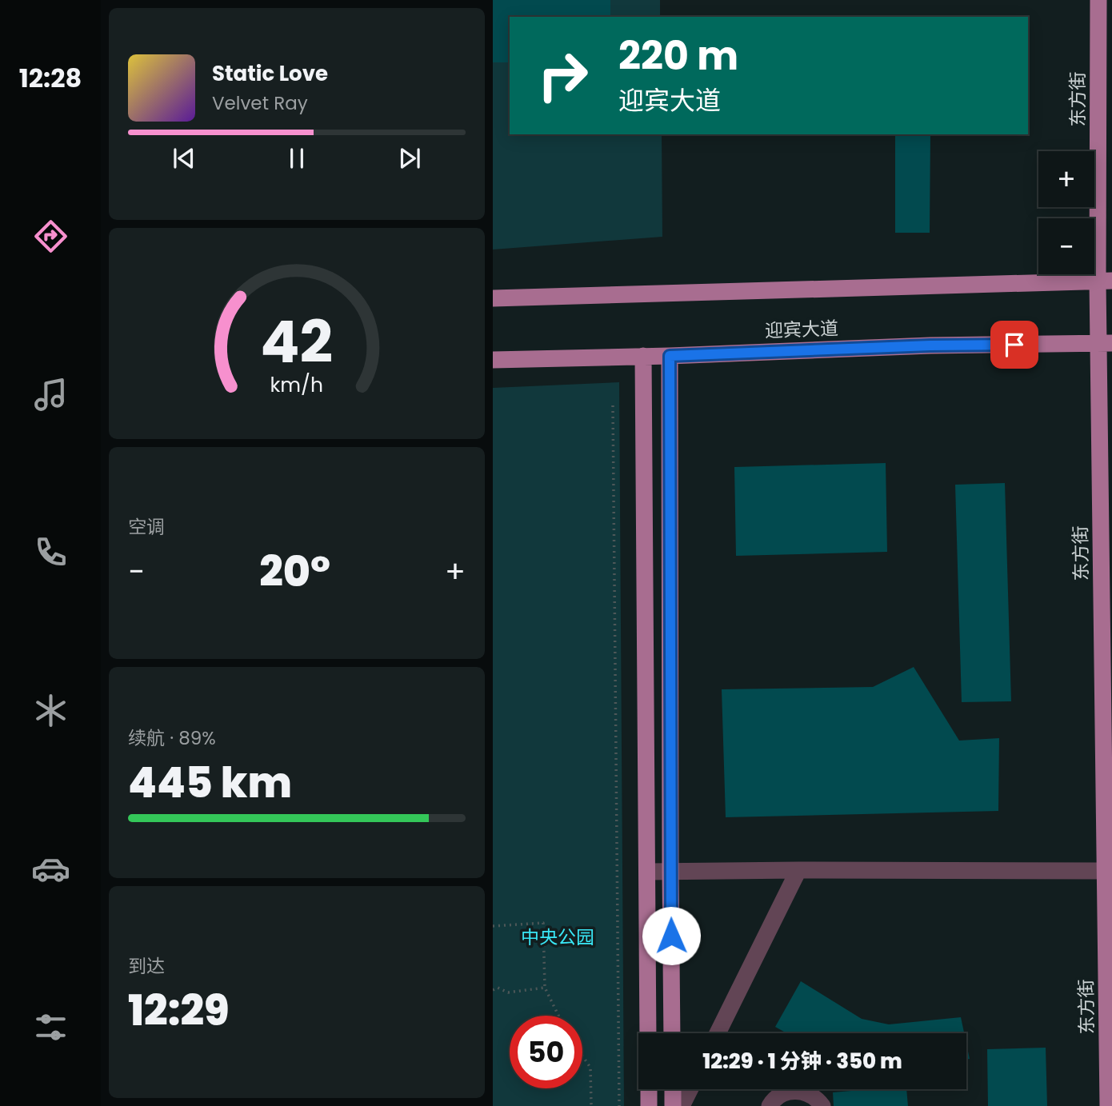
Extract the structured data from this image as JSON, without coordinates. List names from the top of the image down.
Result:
{
  "streets": {
    "main road": ["东方街", "迎宾大道"]
  },
  "crossings": [
    ["东方街", "迎宾大道"]
  ],
  "parks": ["中央公园"],
  "page": {
    "tabs": "12:28",
    "turn": ["220 m", "迎宾大道"],
    "song": ["Static Love", "Velvet Ray"],
    "map_buttons": ["+", "−"],
    "tile": [
      "空调",
      ["续航 · 89%", "445 km"],
      ["到达", "12:29"]
    ],
    "heat": ["−", "20°", "+"],
    "limit": "50",
    "trip": "12:29 · 1 分钟 · 350 m",
    "gauge": ["42", "km/h"]
  }
}
